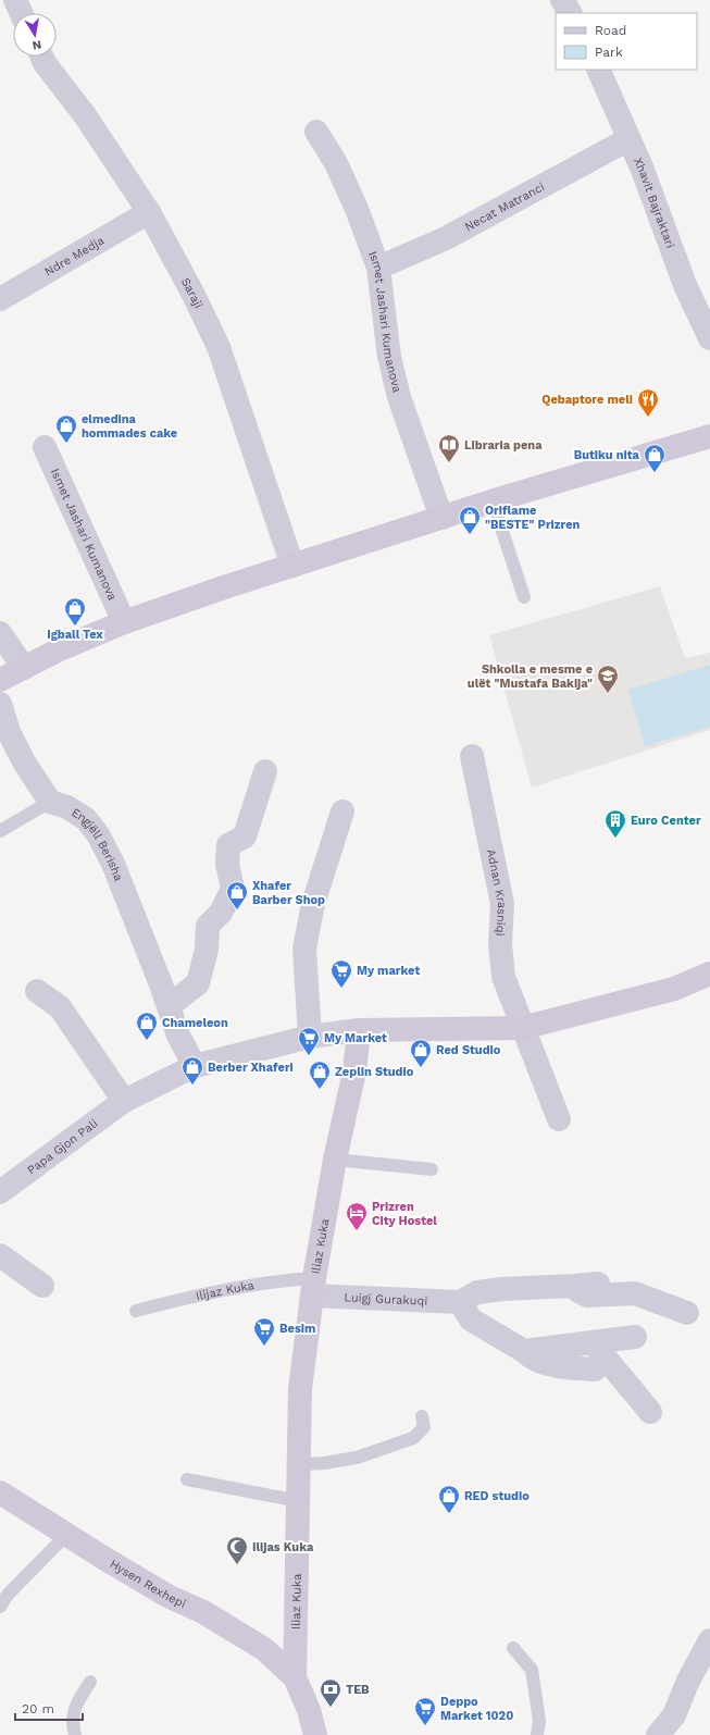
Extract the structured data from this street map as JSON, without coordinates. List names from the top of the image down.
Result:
{
  "streets": {
    "street": [
      "Xhavit Bajraktari",
      "Necat Matranci",
      "Ndre Medja",
      "Saraji",
      "Ismet Jashari Kumanova",
      "Engjëll Berisha",
      "Adnan Krasniqi",
      "Papa Gjon Pali",
      "Iliaz Kuka",
      "Luigj Gurakuqi",
      "Hysen Rexhepi"
    ],
    "lane": ["Ilijaz Kuka"]
  },
  "crossings": [
    ["Xhavit Bajraktari", "Necat Matranci"],
    ["Necat Matranci", "Ismet Jashari Kumanova"],
    ["Ndre Medja", "Saraji"],
    ["Engjëll Berisha", "Papa Gjon Pali"],
    ["Iliaz Kuka", "Ilijaz Kuka"],
    ["Iliaz Kuka", "Luigj Gurakuqi"],
    ["Iliaz Kuka", "Hysen Rexhepi"],
    ["Ilijaz Kuka", "Luigj Gurakuqi"]
  ],
  "places": {
    "restaurant": ["Qebaptore meli"],
    "shop": [
      "elmedina hommades cake",
      "Butiku nita",
      "Oriflame \"BESTE\" Prizren",
      "Igball Tex",
      "Xhafer Barber Shop",
      "Chameleon",
      "Red Studio",
      "Berber Xhaferi",
      "Zeplin Studio",
      "RED studio"
    ],
    "library": ["Libraria pena"],
    "school or university": ["Shkolla e mesme e ulët \"Mustafa Bakija\""],
    "building": ["Euro Center"],
    "supermarket": [
      "My market",
      "My Market",
      "Besim",
      "Deppo Market 1020"
    ],
    "hotel": ["Prizren City Hostel"],
    "mosque": ["Ilijas Kuka"],
    "bank": ["TEB"]
  },
  "legend": ["Road", "Park"],
  "scale_bar": "20 m",
  "north": "bottom"
}
